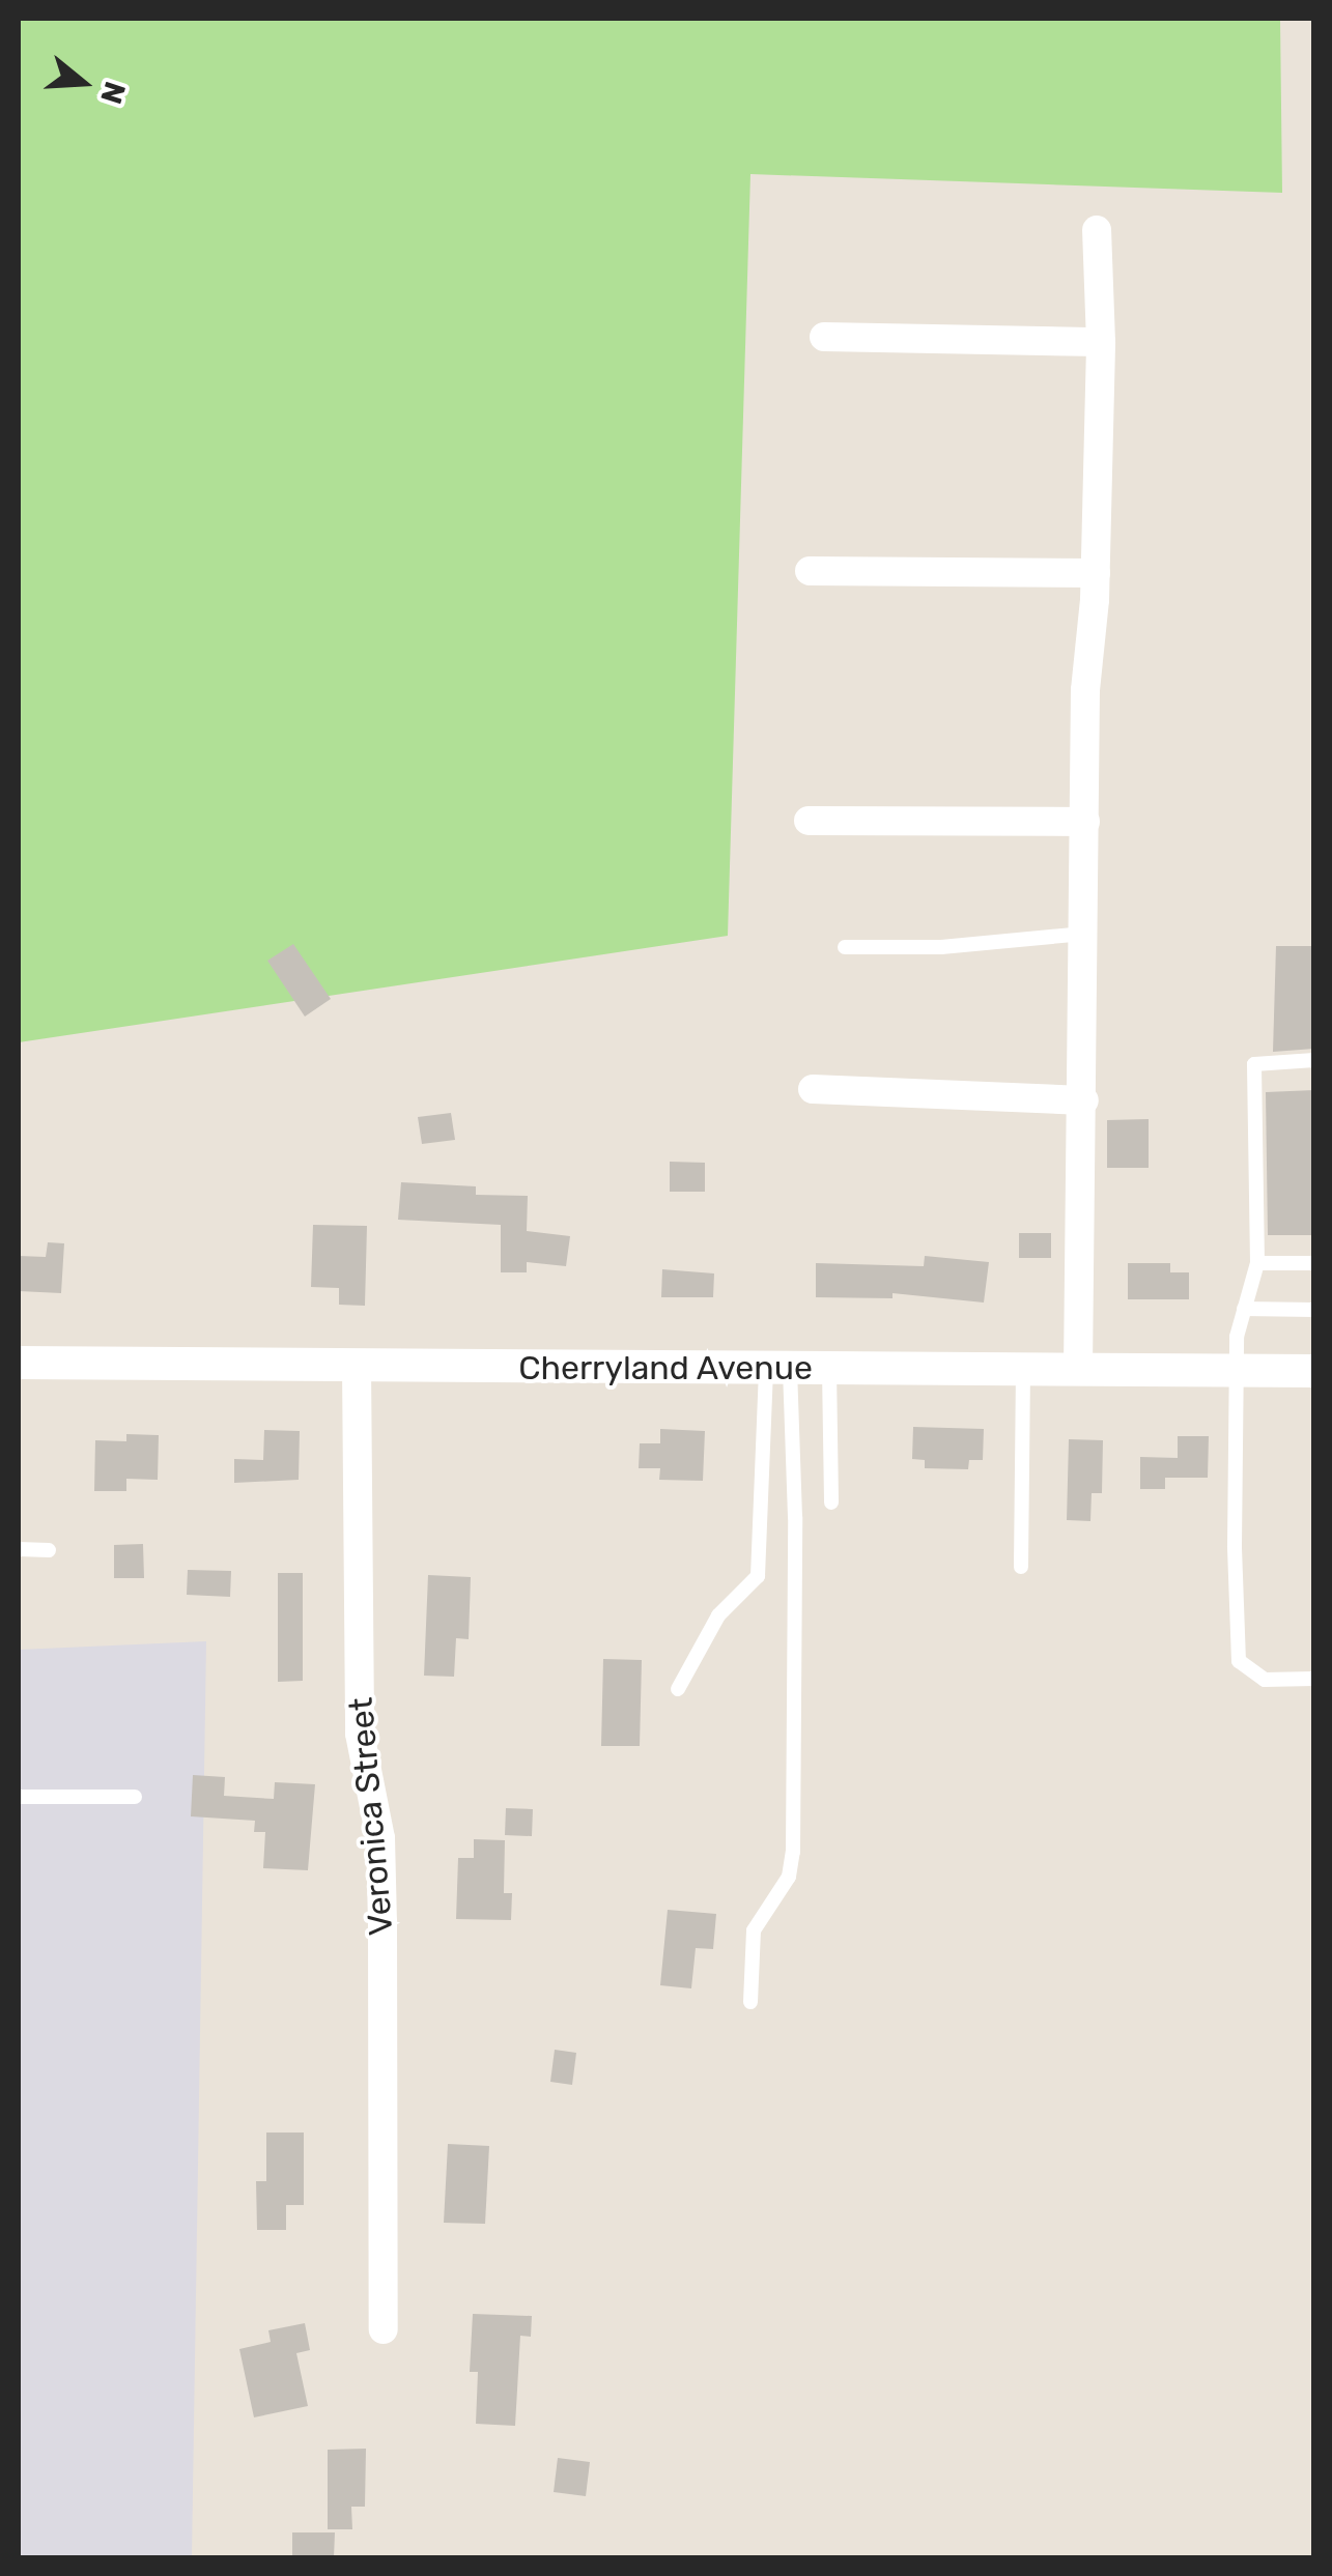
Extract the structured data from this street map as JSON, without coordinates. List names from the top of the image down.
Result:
{
  "streets": {
    "street": ["Cherryland Avenue", "Veronica Street"]
  },
  "crossings": [
    ["Cherryland Avenue", "Veronica Street"]
  ],
  "north": "right"
}
